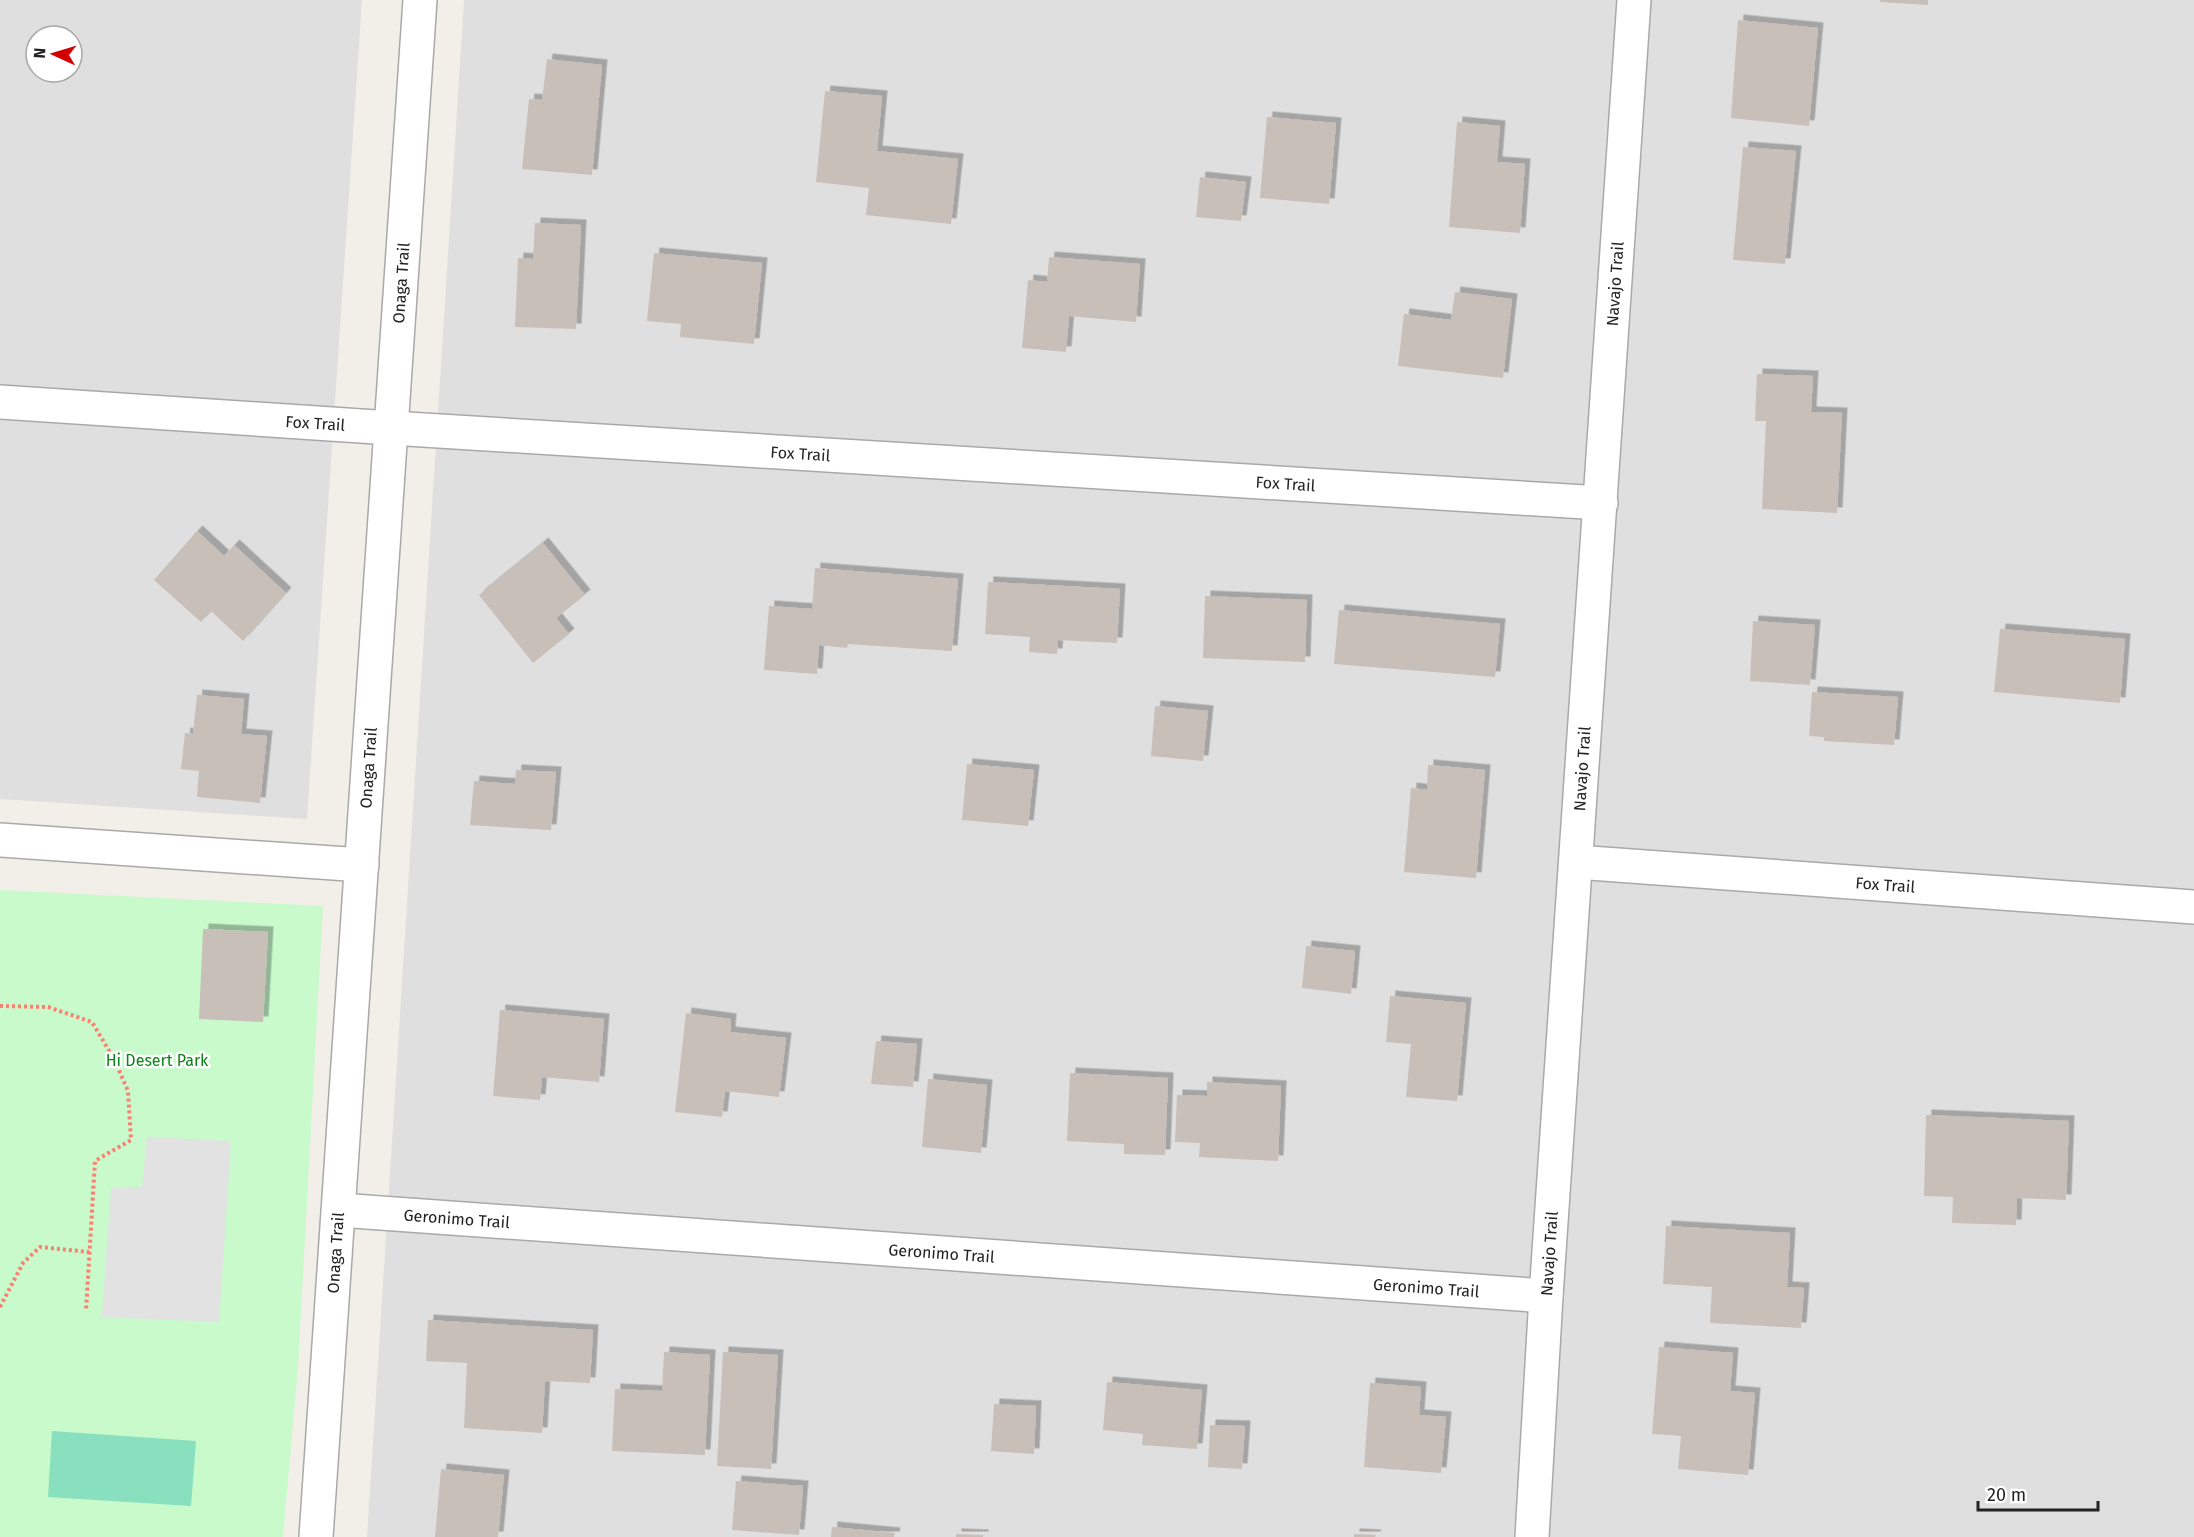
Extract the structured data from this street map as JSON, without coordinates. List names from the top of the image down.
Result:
{
  "streets": {
    "street": [
      "Onaga Trail",
      "Navajo Trail",
      "Fox Trail",
      "Geronimo Trail"
    ]
  },
  "crossings": [
    ["Onaga Trail", "Fox Trail"],
    ["Onaga Trail", "Geronimo Trail"],
    ["Navajo Trail", "Fox Trail"],
    ["Navajo Trail", "Geronimo Trail"]
  ],
  "parks": ["Hi Desert Park"],
  "scale_bar": "20 m",
  "north": "left"
}
